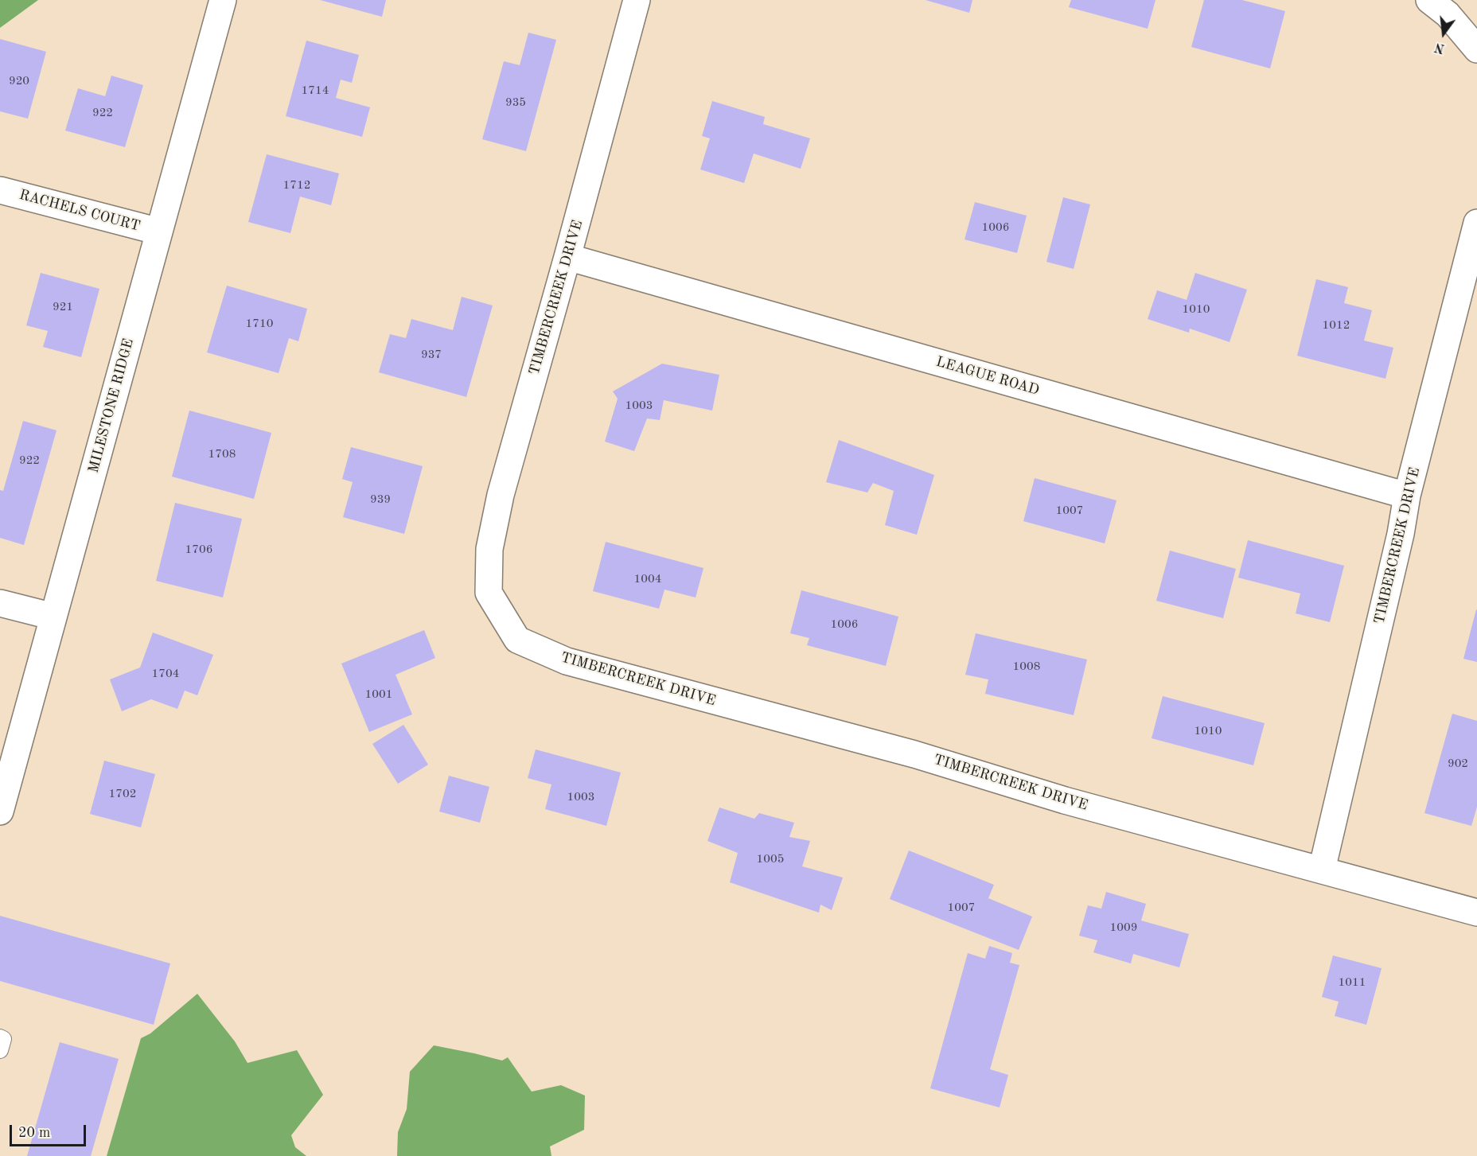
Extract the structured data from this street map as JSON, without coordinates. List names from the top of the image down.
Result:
{
  "streets": {
    "street": [
      "RACHELS COURT",
      "TIMBERCREEK DRIVE",
      "LEAGUE ROAD",
      "MILESTONE RIDGE"
    ]
  },
  "crossings": [
    ["RACHELS COURT", "MILESTONE RIDGE"],
    ["TIMBERCREEK DRIVE", "LEAGUE ROAD"]
  ],
  "house_numbers": [
    "920",
    "1714",
    "935",
    "922",
    "1712",
    "1006",
    "921",
    "1010",
    "1710",
    "1012",
    "937",
    "1003",
    "1708",
    "922",
    "939",
    "1007",
    "1706",
    "1004",
    "1006",
    "1008",
    "1704",
    "1001",
    "1010",
    "902",
    "1702",
    "1003",
    "1005",
    "1007",
    "1009",
    "1011"
  ],
  "scale_bar": "20 m",
  "north": "bottom"
}
